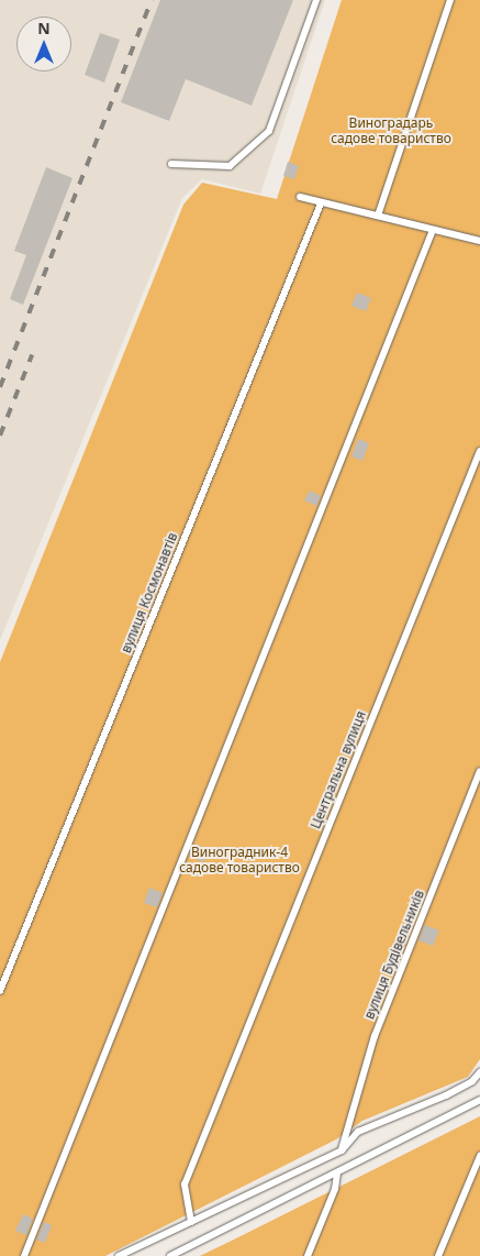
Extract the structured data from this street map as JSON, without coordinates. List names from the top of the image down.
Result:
{
  "streets": {
    "lane": ["вулиця Космонавтів", "Центральна вулиця", "вулиця Будівельників"]
  },
  "parks": ["Виноградарь садове товариство", "Виноградник-4 садове товариство"],
  "north": "top"
}
